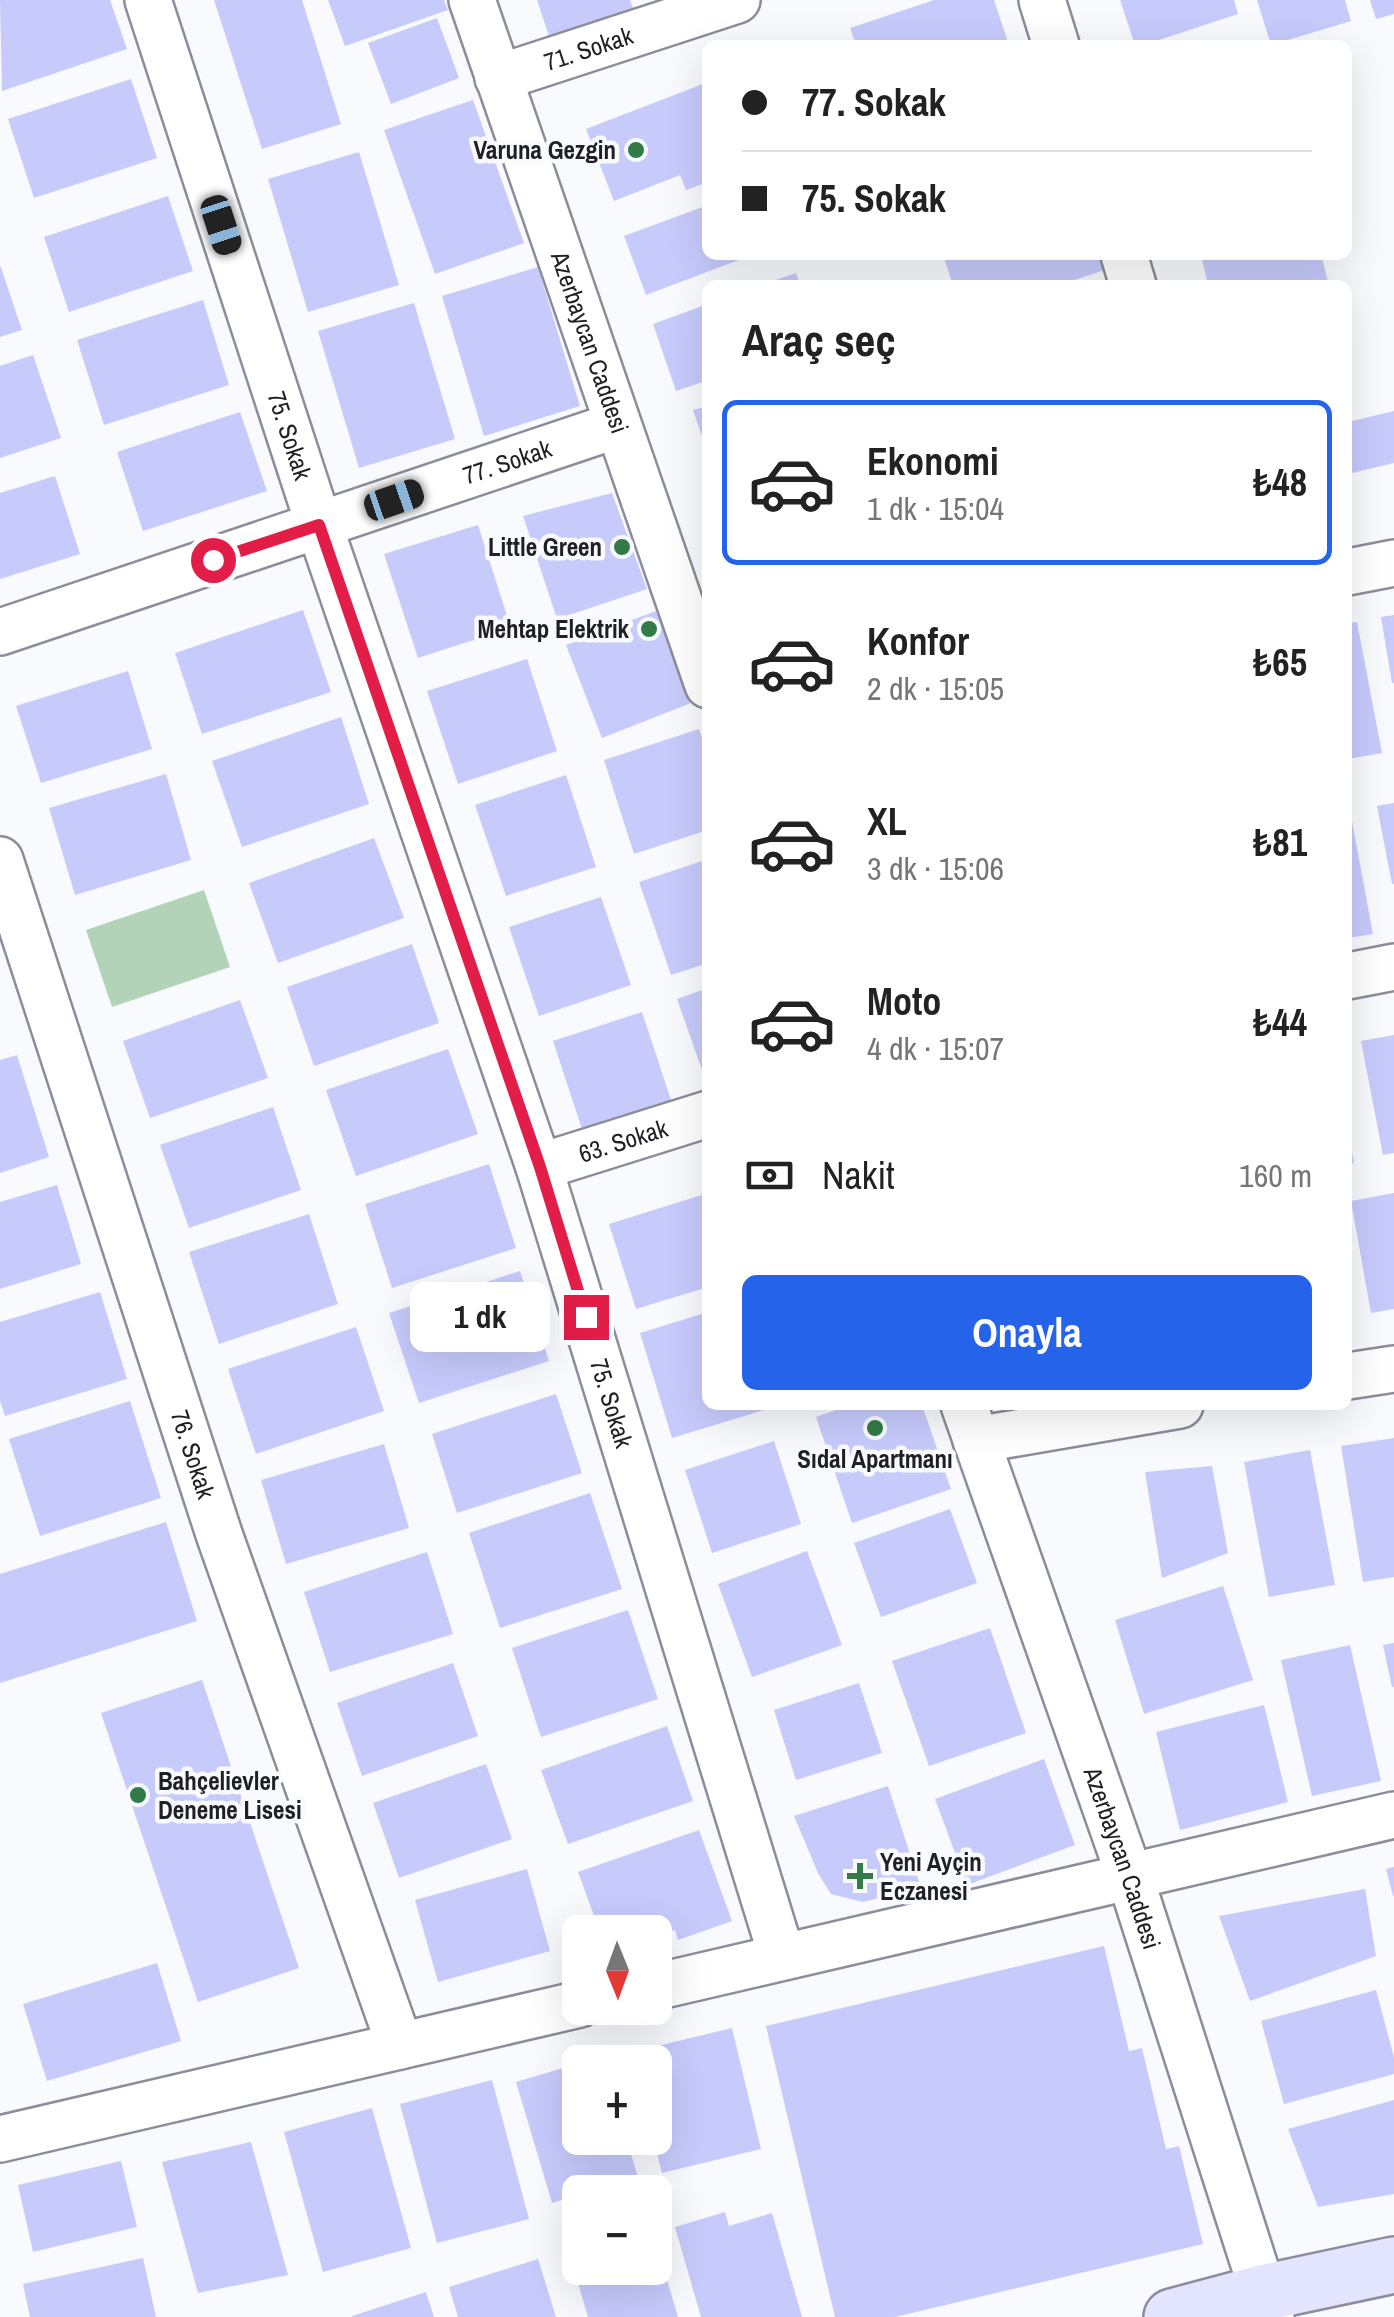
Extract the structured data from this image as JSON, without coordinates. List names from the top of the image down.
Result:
{
  "streets": {
    "street": [
      "71. Sokak",
      "Azerbaycan Caddesi",
      "75. Sokak",
      "77. Sokak",
      "63. Sokak",
      "76. Sokak"
    ]
  },
  "crossings": [
    ["71. Sokak", "Azerbaycan Caddesi"],
    ["Azerbaycan Caddesi", "77. Sokak"],
    ["75. Sokak", "77. Sokak"],
    ["75. Sokak", "63. Sokak"]
  ],
  "places": {
    "other": [
      "Varuna Gezgin",
      "Little Green",
      "Mehtap Elektrik",
      "Sıdal Apartmanı",
      "Bahçelievler Deneme Lisesi"
    ],
    "health": ["Yeni Ayçin Eczanesi"]
  },
  "north": "bottom",
  "page": {
    "banner": ["77. Sokak", "75. Sokak"],
    "heading": "Araç seç",
    "list": [
      {
        "name": "Ekonomi",
        "note": "1 dk · 15:04",
        "value": "₺48"
      },
      {
        "name": "Konfor",
        "note": "2 dk · 15:05",
        "value": "₺65"
      },
      {
        "name": "XL",
        "note": "3 dk · 15:06",
        "value": "₺81"
      },
      {
        "name": "Moto",
        "note": "4 dk · 15:07",
        "value": "₺44"
      }
    ],
    "pay": ["Nakit", "160 m"],
    "buttons": "Onayla",
    "bubble": "1 dk",
    "map_buttons": ["+", "−"]
  }
}
